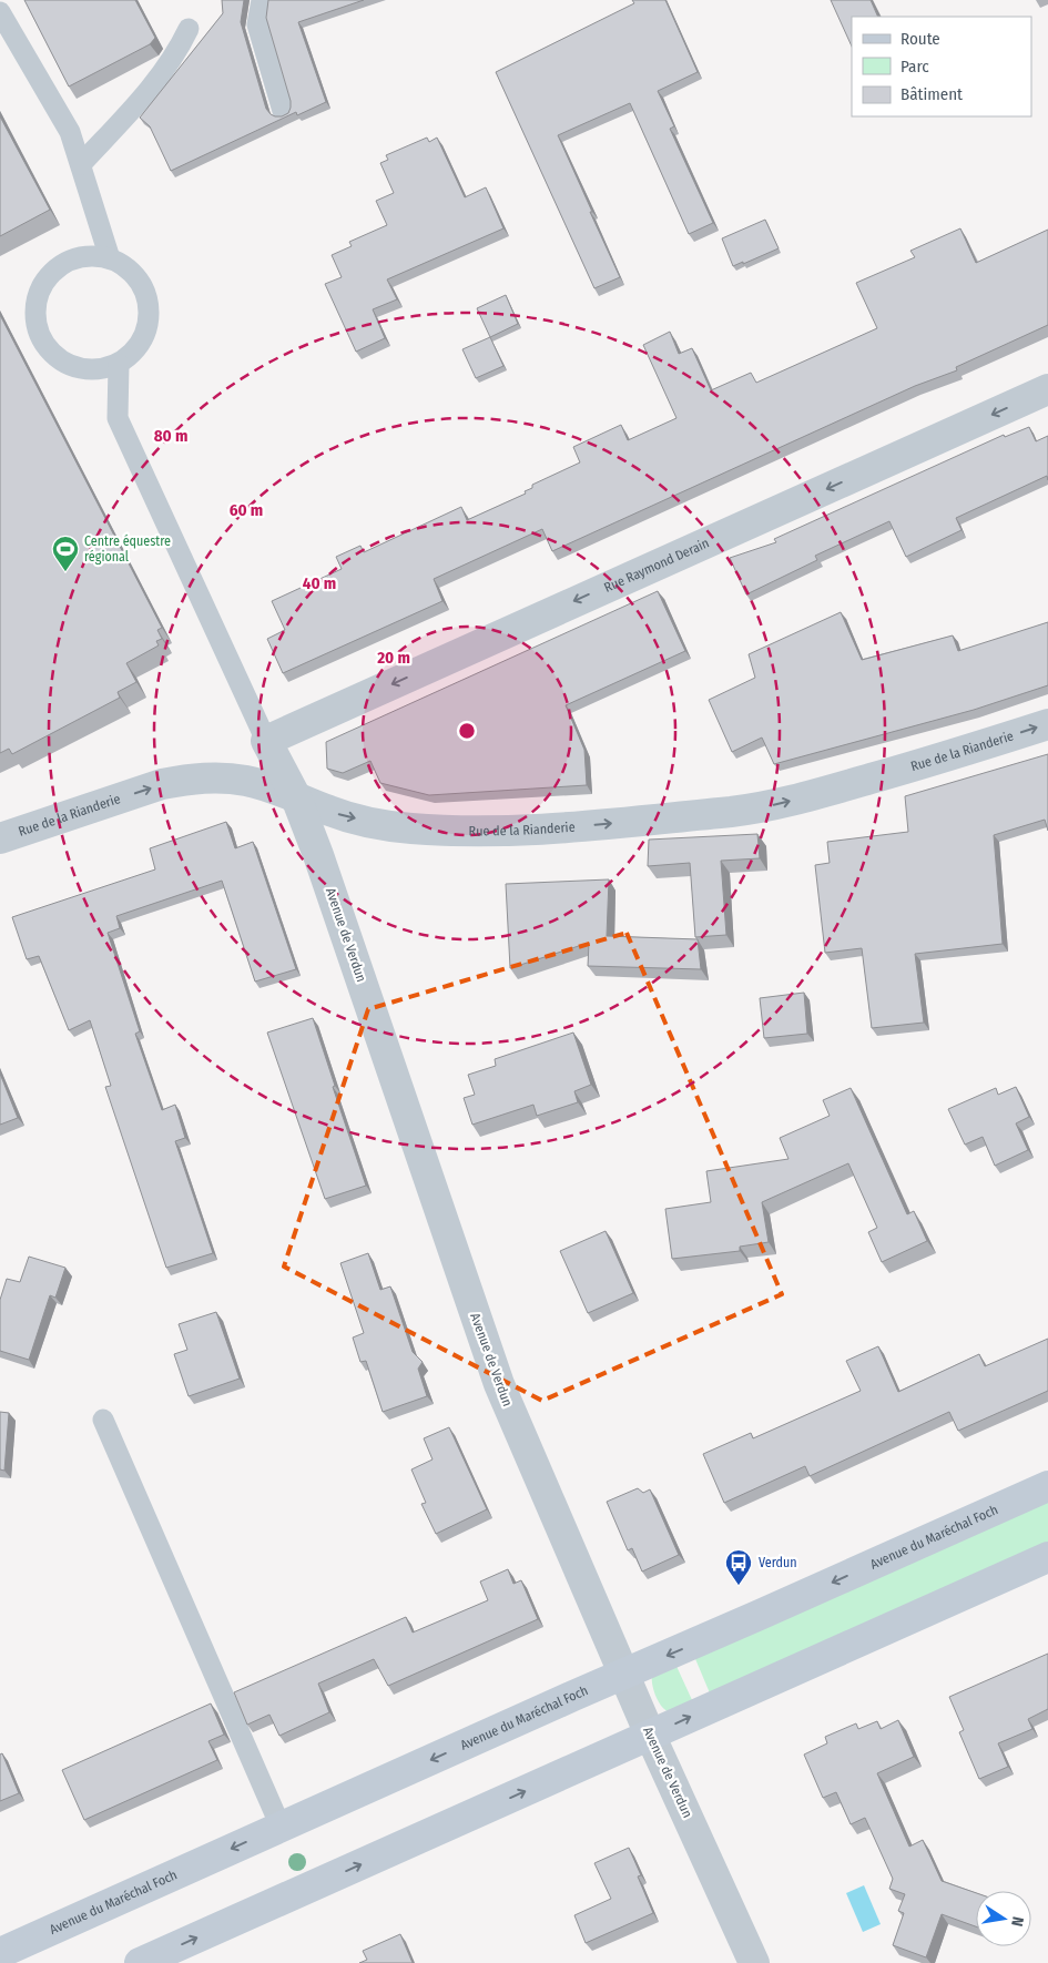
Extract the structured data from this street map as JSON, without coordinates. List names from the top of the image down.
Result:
{
  "streets": {
    "main road": ["Avenue du Maréchal Foch"],
    "street": ["Rue Raymond Derain", "Rue de la Rianderie", "Avenue de Verdun"]
  },
  "crossings": [
    ["Rue Raymond Derain", "Avenue de Verdun"],
    ["Rue de la Rianderie", "Avenue de Verdun"],
    ["Avenue de Verdun", "Avenue du Maréchal Foch"]
  ],
  "one_way": ["Rue Raymond Derain", "Rue de la Rianderie"],
  "places": {
    "sports": ["Centre équestre régional"],
    "bus stop": ["Verdun"]
  },
  "legend": ["Route", "Parc", "Bâtiment"],
  "north": "right",
  "rings": [
    "80 m",
    "60 m",
    "40 m",
    "20 m"
  ]
}
